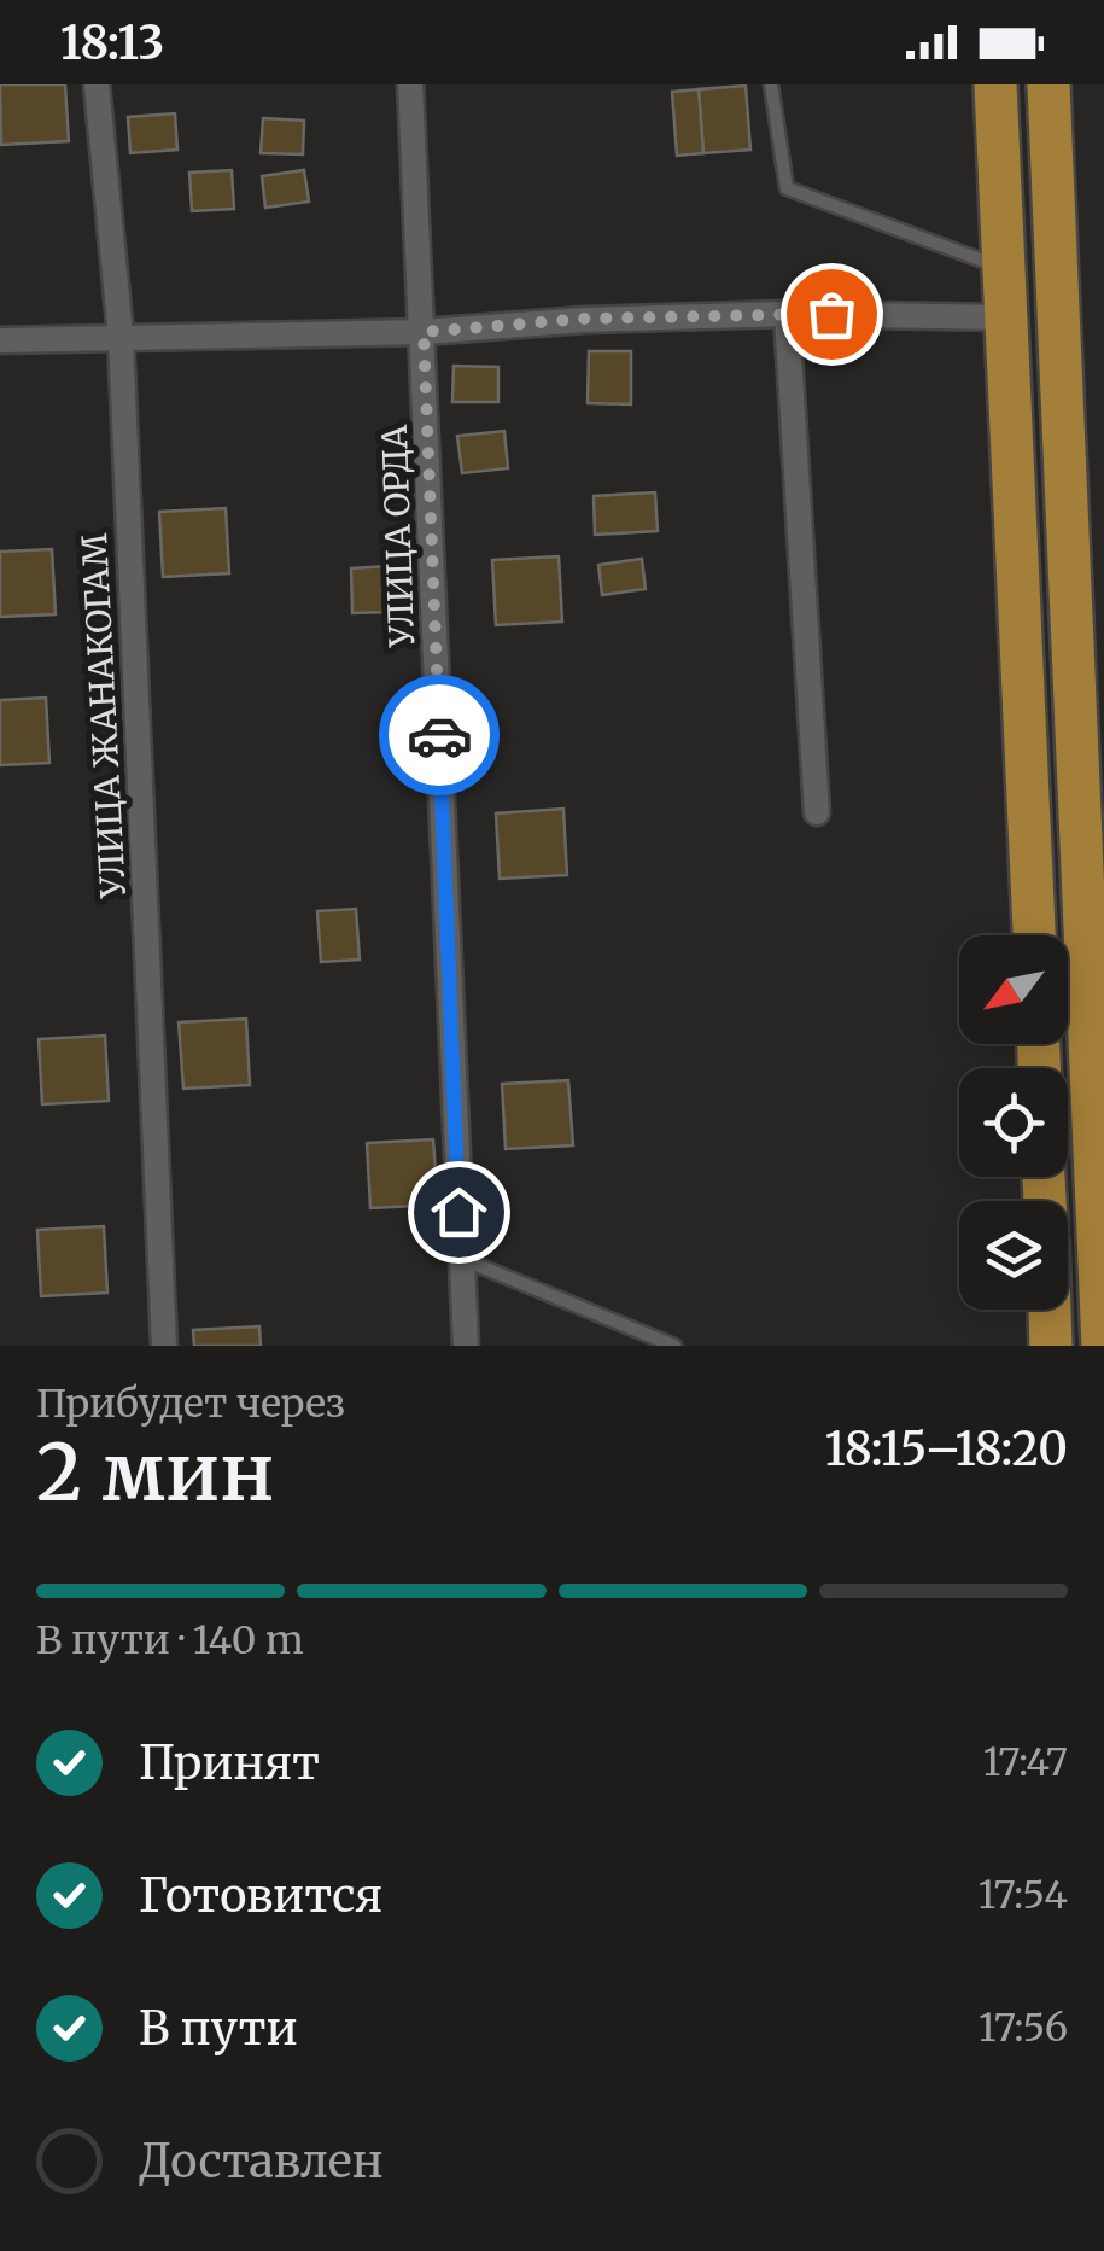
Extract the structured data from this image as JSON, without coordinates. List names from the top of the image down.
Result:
{
  "streets": {
    "street": ["УЛИЦА ОРДА", "УЛИЦА ЖАНАКОГАМ"]
  },
  "north": "bottom left",
  "page": {
    "status": "18:13",
    "heading": ["2 мин", "Прибудет через", "18:15–18:20"],
    "bar": "В пути · 140 m",
    "list": [
      ["Принят", "17:47"],
      ["Готовится", "17:54"],
      ["В пути", "17:56"],
      "Доставлен"
    ]
  }
}
